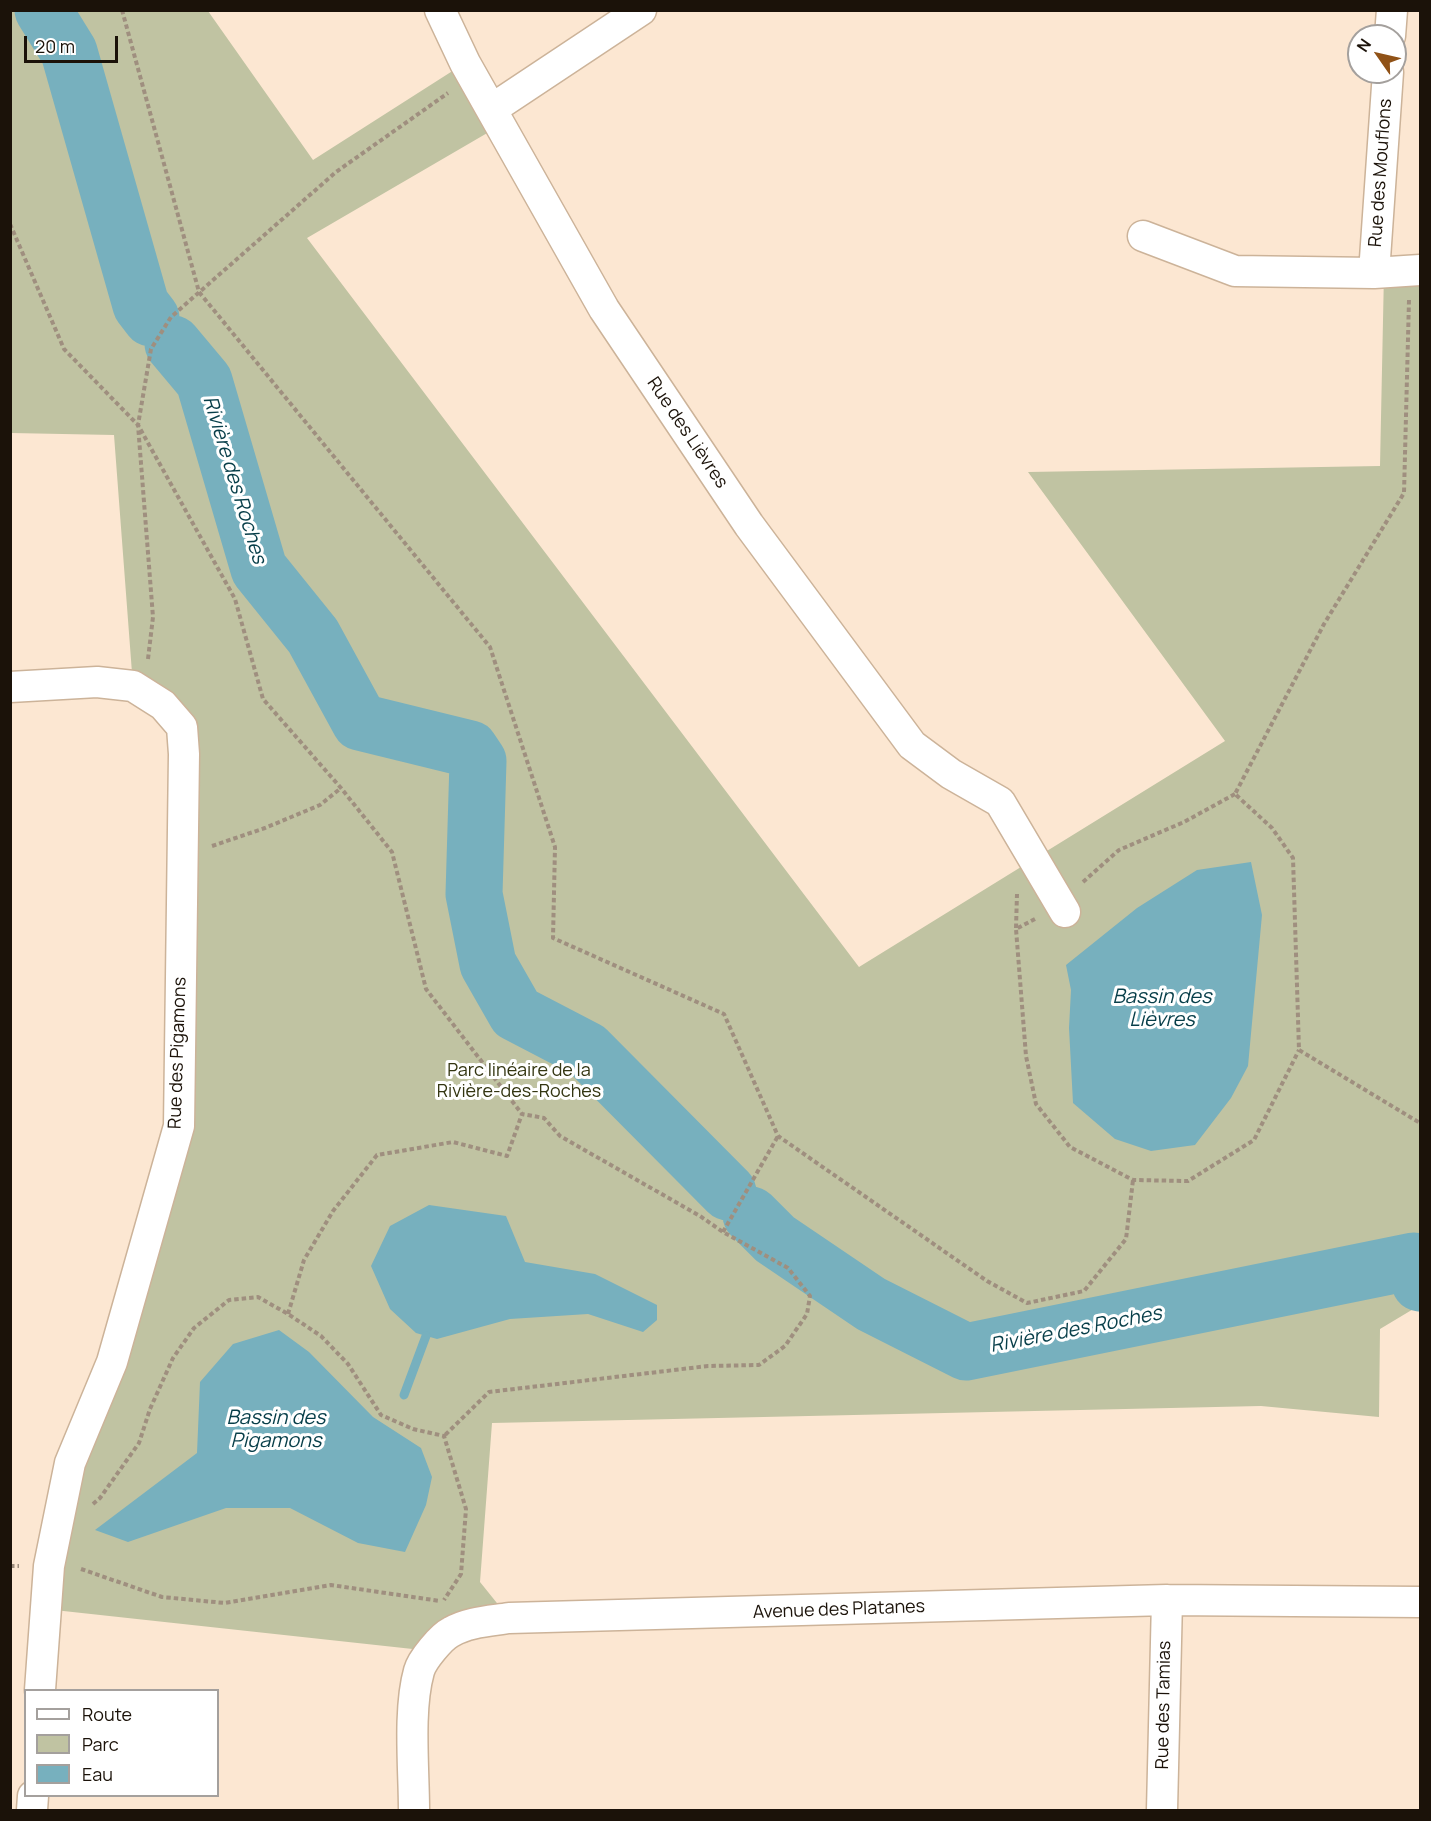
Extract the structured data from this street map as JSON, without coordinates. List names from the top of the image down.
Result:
{
  "streets": {
    "street": [
      "Rue des Mouflons",
      "Rue des Lièvres",
      "Rue des Pigamons",
      "Avenue des Platanes",
      "Rue des Tamias"
    ]
  },
  "crossings": [
    ["Avenue des Platanes", "Rue des Tamias"]
  ],
  "water": ["Rivière des Roches", "Bassin des Lièvres", "Bassin des Pigamons"],
  "parks": ["Parc linéaire de la Rivière-des-Roches"],
  "legend": ["Route", "Parc", "Eau"],
  "scale_bar": "20 m",
  "north": "top left"
}
